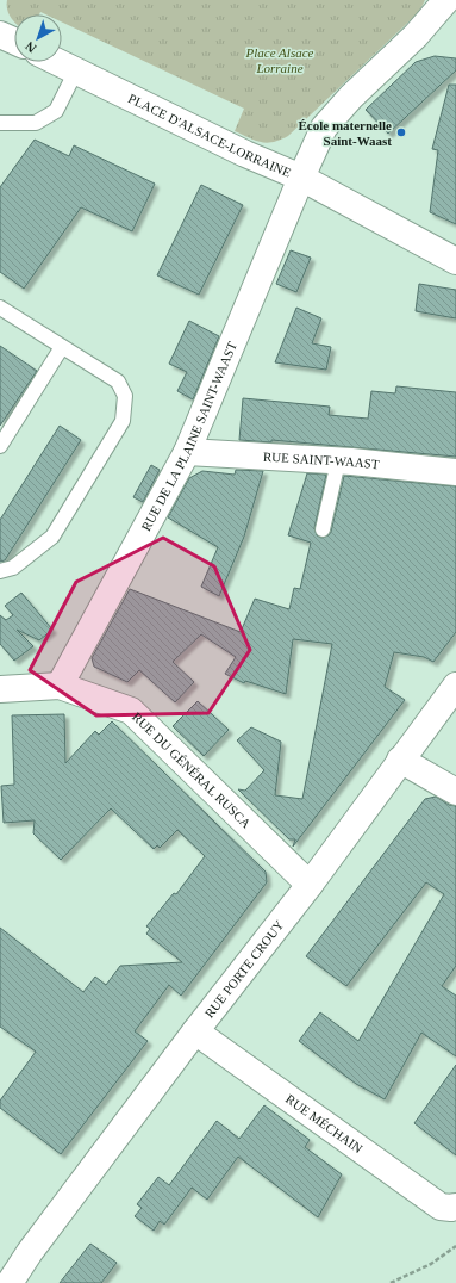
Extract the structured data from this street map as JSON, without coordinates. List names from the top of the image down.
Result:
{
  "streets": {
    "street": [
      "PLACE D'ALSACE-LORRAINE",
      "RUE DE LA PLAINE SAINT-WAAST",
      "RUE SAINT-WAAST",
      "RUE DU GÉNÉRAL RUSCA",
      "RUE PORTE CROUY",
      "RUE MÉCHAIN"
    ]
  },
  "crossings": [
    ["PLACE D'ALSACE-LORRAINE", "RUE DE LA PLAINE SAINT-WAAST"],
    ["RUE DE LA PLAINE SAINT-WAAST", "RUE SAINT-WAAST"],
    ["RUE DE LA PLAINE SAINT-WAAST", "RUE DU GÉNÉRAL RUSCA"],
    ["RUE DU GÉNÉRAL RUSCA", "RUE PORTE CROUY"],
    ["RUE PORTE CROUY", "RUE MÉCHAIN"]
  ],
  "parks": ["Place Alsace Lorraine"],
  "places": ["École maternelle Saint-Waast"],
  "north": "bottom left"
}
